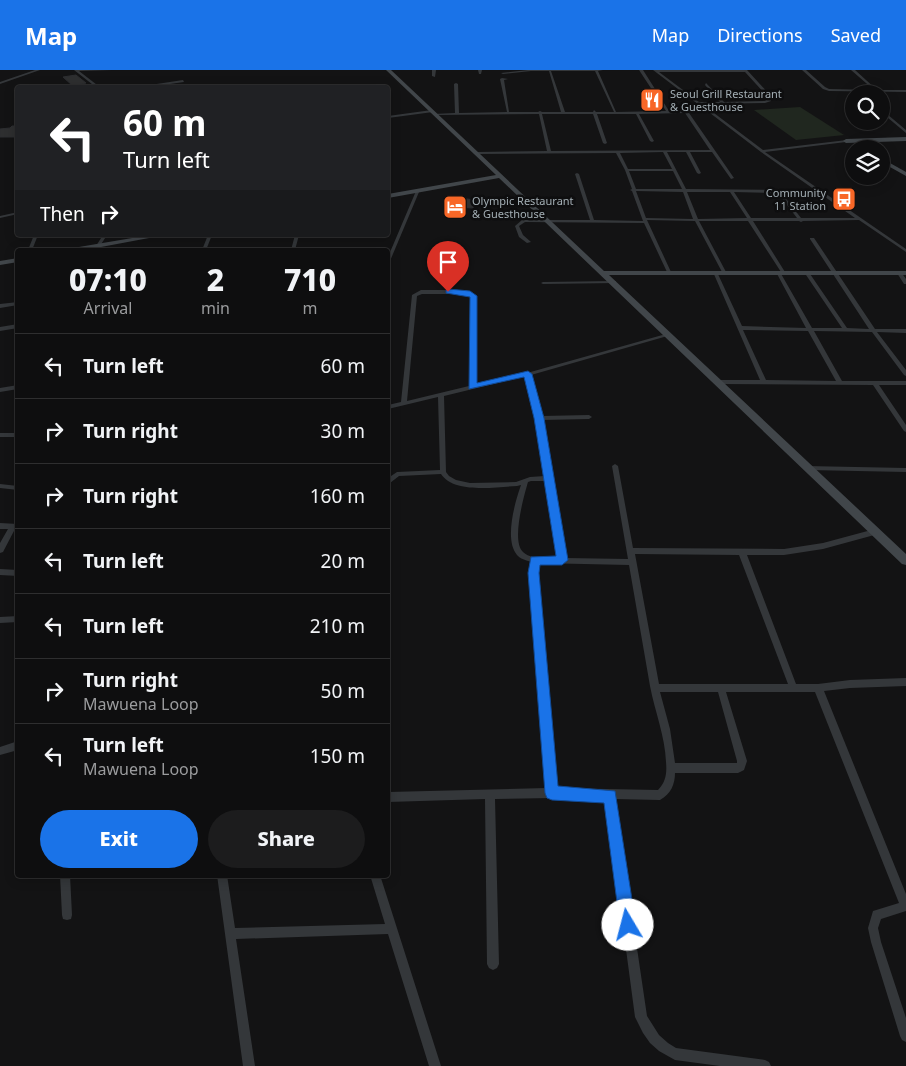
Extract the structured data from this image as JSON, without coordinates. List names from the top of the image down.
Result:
{
  "places": {
    "restaurant": ["Seoul Grill Restaurant & Guesthouse"],
    "bus stop": ["Community 11 Station"],
    "hotel": ["Olympic Restaurant & Guesthouse"]
  },
  "page": {
    "header": "Map",
    "nav": ["Map", "Directions", "Saved"],
    "turn": ["60 m", "Turn left"],
    "then": "Then",
    "eta": [
      "07:10",
      "Arrival",
      "2",
      "min",
      "710",
      "m"
    ],
    "list": [
      {
        "name": "Turn left",
        "value": "60 m"
      },
      {
        "name": "Turn right",
        "value": "30 m"
      },
      {
        "name": "Turn right",
        "value": "160 m"
      },
      {
        "name": "Turn left",
        "value": "20 m"
      },
      {
        "name": "Turn left",
        "value": "210 m"
      },
      {
        "name": "Turn right",
        "note": "Mawuena Loop",
        "value": "50 m"
      },
      {
        "name": "Turn left",
        "note": "Mawuena Loop",
        "value": "150 m"
      }
    ],
    "buttons": ["Exit", "Share"]
  }
}
